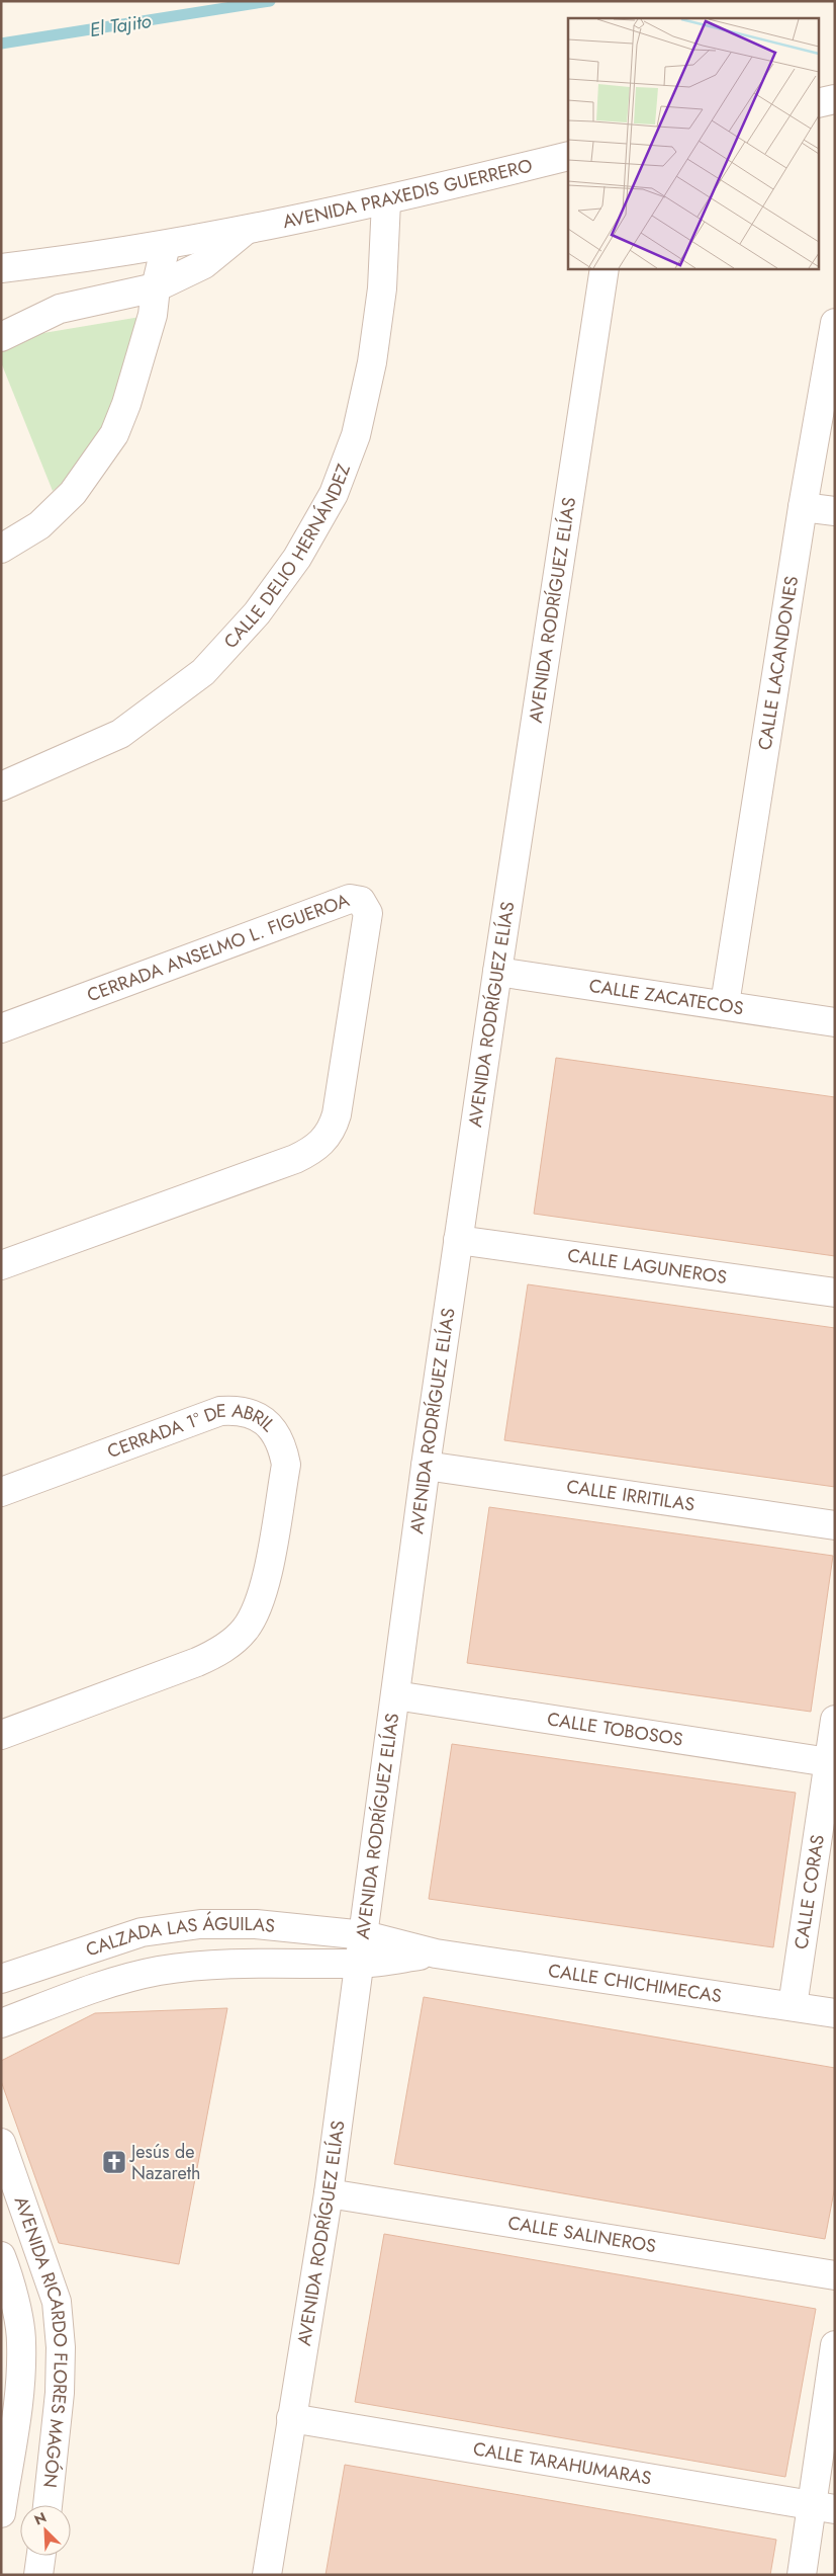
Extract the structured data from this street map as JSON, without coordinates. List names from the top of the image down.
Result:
{
  "streets": {
    "street": [
      "AVENIDA PRAXEDIS GUERRERO",
      "CALLE DELIO HERNÁNDEZ",
      "AVENIDA RODRÍGUEZ ELÍAS",
      "CALLE LACANDONES",
      "CERRADA ANSELMO L. FIGUEROA",
      "CALLE ZACATECOS",
      "CALLE LAGUNEROS",
      "CERRADA 1° DE ABRIL",
      "CALLE IRRITILAS",
      "CALLE TOBOSOS",
      "CALLE CORAS",
      "CALZADA LAS ÁGUILAS",
      "CALLE CHICHIMECAS",
      "CALLE SALINEROS",
      "AVENIDA RICARDO FLORES MAGÓN",
      "CALLE TARAHUMARAS"
    ]
  },
  "crossings": [
    ["AVENIDA PRAXEDIS GUERRERO", "CALLE DELIO HERNÁNDEZ"],
    ["AVENIDA RODRÍGUEZ ELÍAS", "CALLE ZACATECOS"],
    ["AVENIDA RODRÍGUEZ ELÍAS", "CALLE LAGUNEROS"],
    ["AVENIDA RODRÍGUEZ ELÍAS", "CALLE IRRITILAS"],
    ["AVENIDA RODRÍGUEZ ELÍAS", "CALLE TOBOSOS"],
    ["AVENIDA RODRÍGUEZ ELÍAS", "CALZADA LAS ÁGUILAS"],
    ["AVENIDA RODRÍGUEZ ELÍAS", "CALLE CHICHIMECAS"],
    ["AVENIDA RODRÍGUEZ ELÍAS", "CALLE SALINEROS"],
    ["AVENIDA RODRÍGUEZ ELÍAS", "CALLE TARAHUMARAS"],
    ["CALLE LACANDONES", "CALLE ZACATECOS"],
    ["CALLE TOBOSOS", "CALLE CORAS"],
    ["CALLE CORAS", "CALLE CHICHIMECAS"],
    ["CALZADA LAS ÁGUILAS", "CALLE CHICHIMECAS"]
  ],
  "water": ["El Tajito"],
  "places": {
    "church": ["Jesús de Nazareth"]
  },
  "north": "top left"
}
